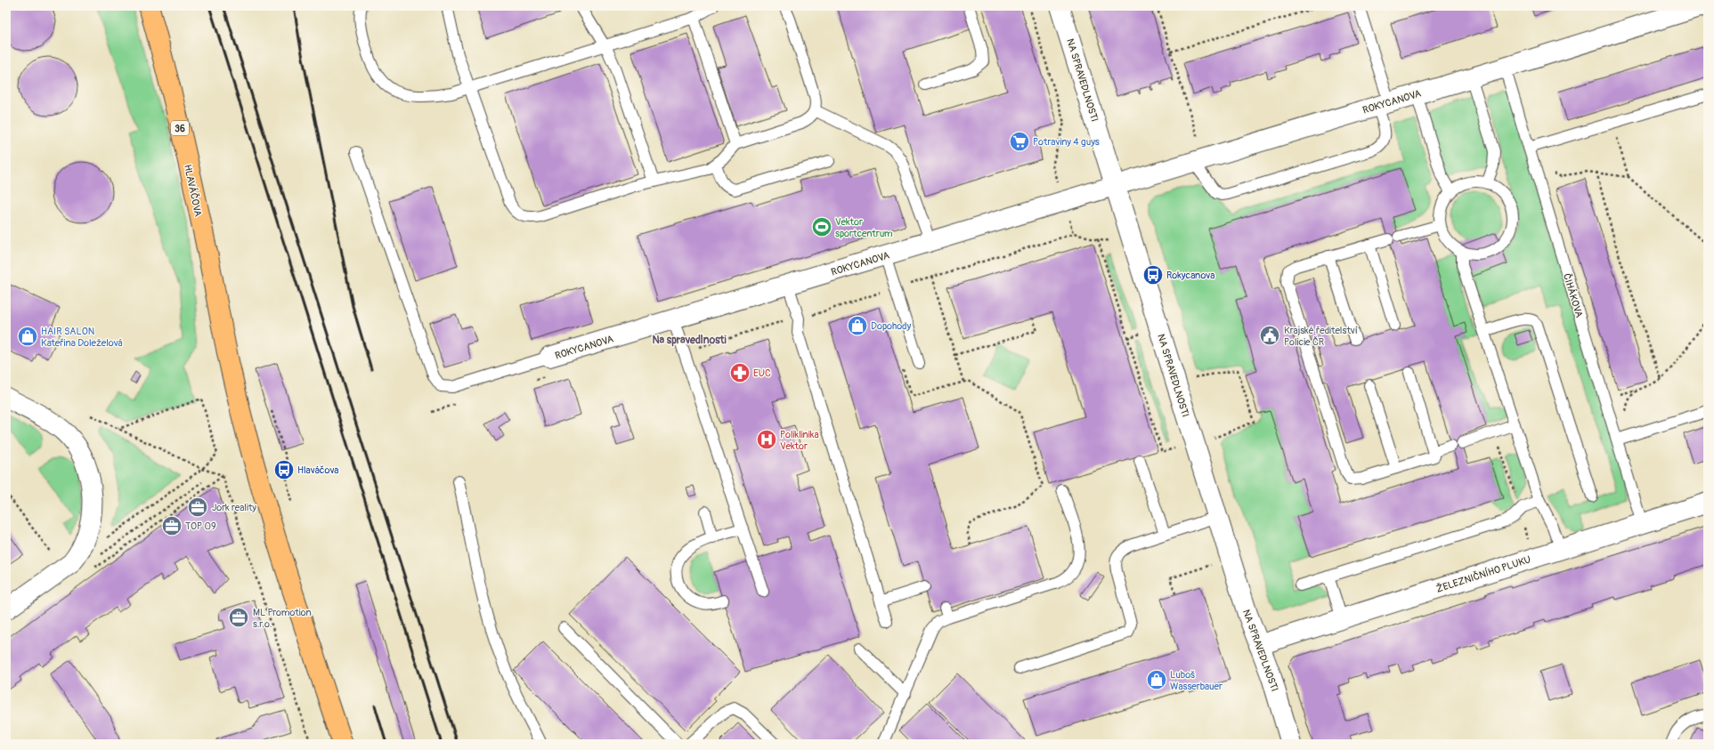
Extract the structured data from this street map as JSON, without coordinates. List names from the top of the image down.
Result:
{
  "streets": {
    "main road": ["36", "HLAVÁČOVA"],
    "street": ["NA SPRAVEDLNOSTI", "ROKYCANOVA", "ŽELEZNIČNÍHO PLUKU"],
    "lane": ["ČIHÁKOVA"]
  },
  "crossings": [
    ["NA SPRAVEDLNOSTI", "ROKYCANOVA"],
    ["NA SPRAVEDLNOSTI", "ŽELEZNIČNÍHO PLUKU"],
    ["ROKYCANOVA", "ČIHÁKOVA"],
    ["ČIHÁKOVA", "ŽELEZNIČNÍHO PLUKU"]
  ],
  "districts": ["Na spravedlnosti"],
  "places": {
    "supermarket": ["Potraviny 4 guys"],
    "sports": ["Vektor sportcentrum"],
    "bus stop": ["Rokycanova", "Hlaváčova"],
    "shop": ["Dopohody", "HAIR SALON Kateřina Doleželová", "Luboš Wasserbauer"],
    "public building": ["Krajské ředitelství Policie ČR"],
    "pharmacy": ["EUC"],
    "hospital": ["Poliklinika Vektor"],
    "office": ["Jork reality", "TOP 09", "ML Promotion s.r.o."]
  }
}
